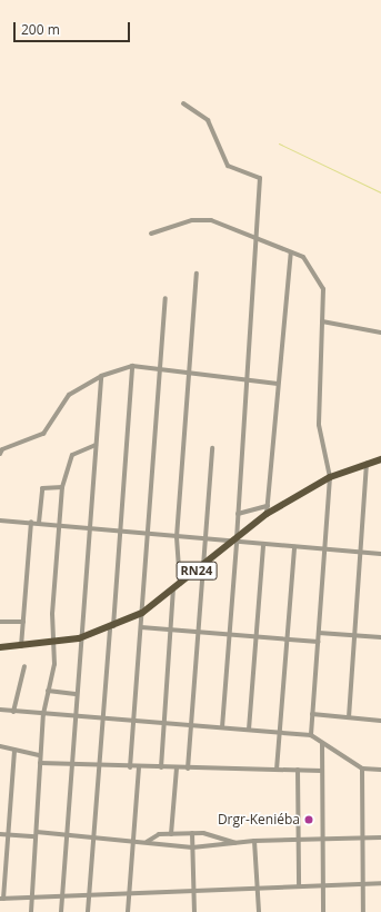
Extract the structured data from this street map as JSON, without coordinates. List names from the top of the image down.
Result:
{
  "streets": {
    "main road": ["RN24"]
  },
  "places": ["Drgr-Keniéba"],
  "scale_bar": "200 m"
}
